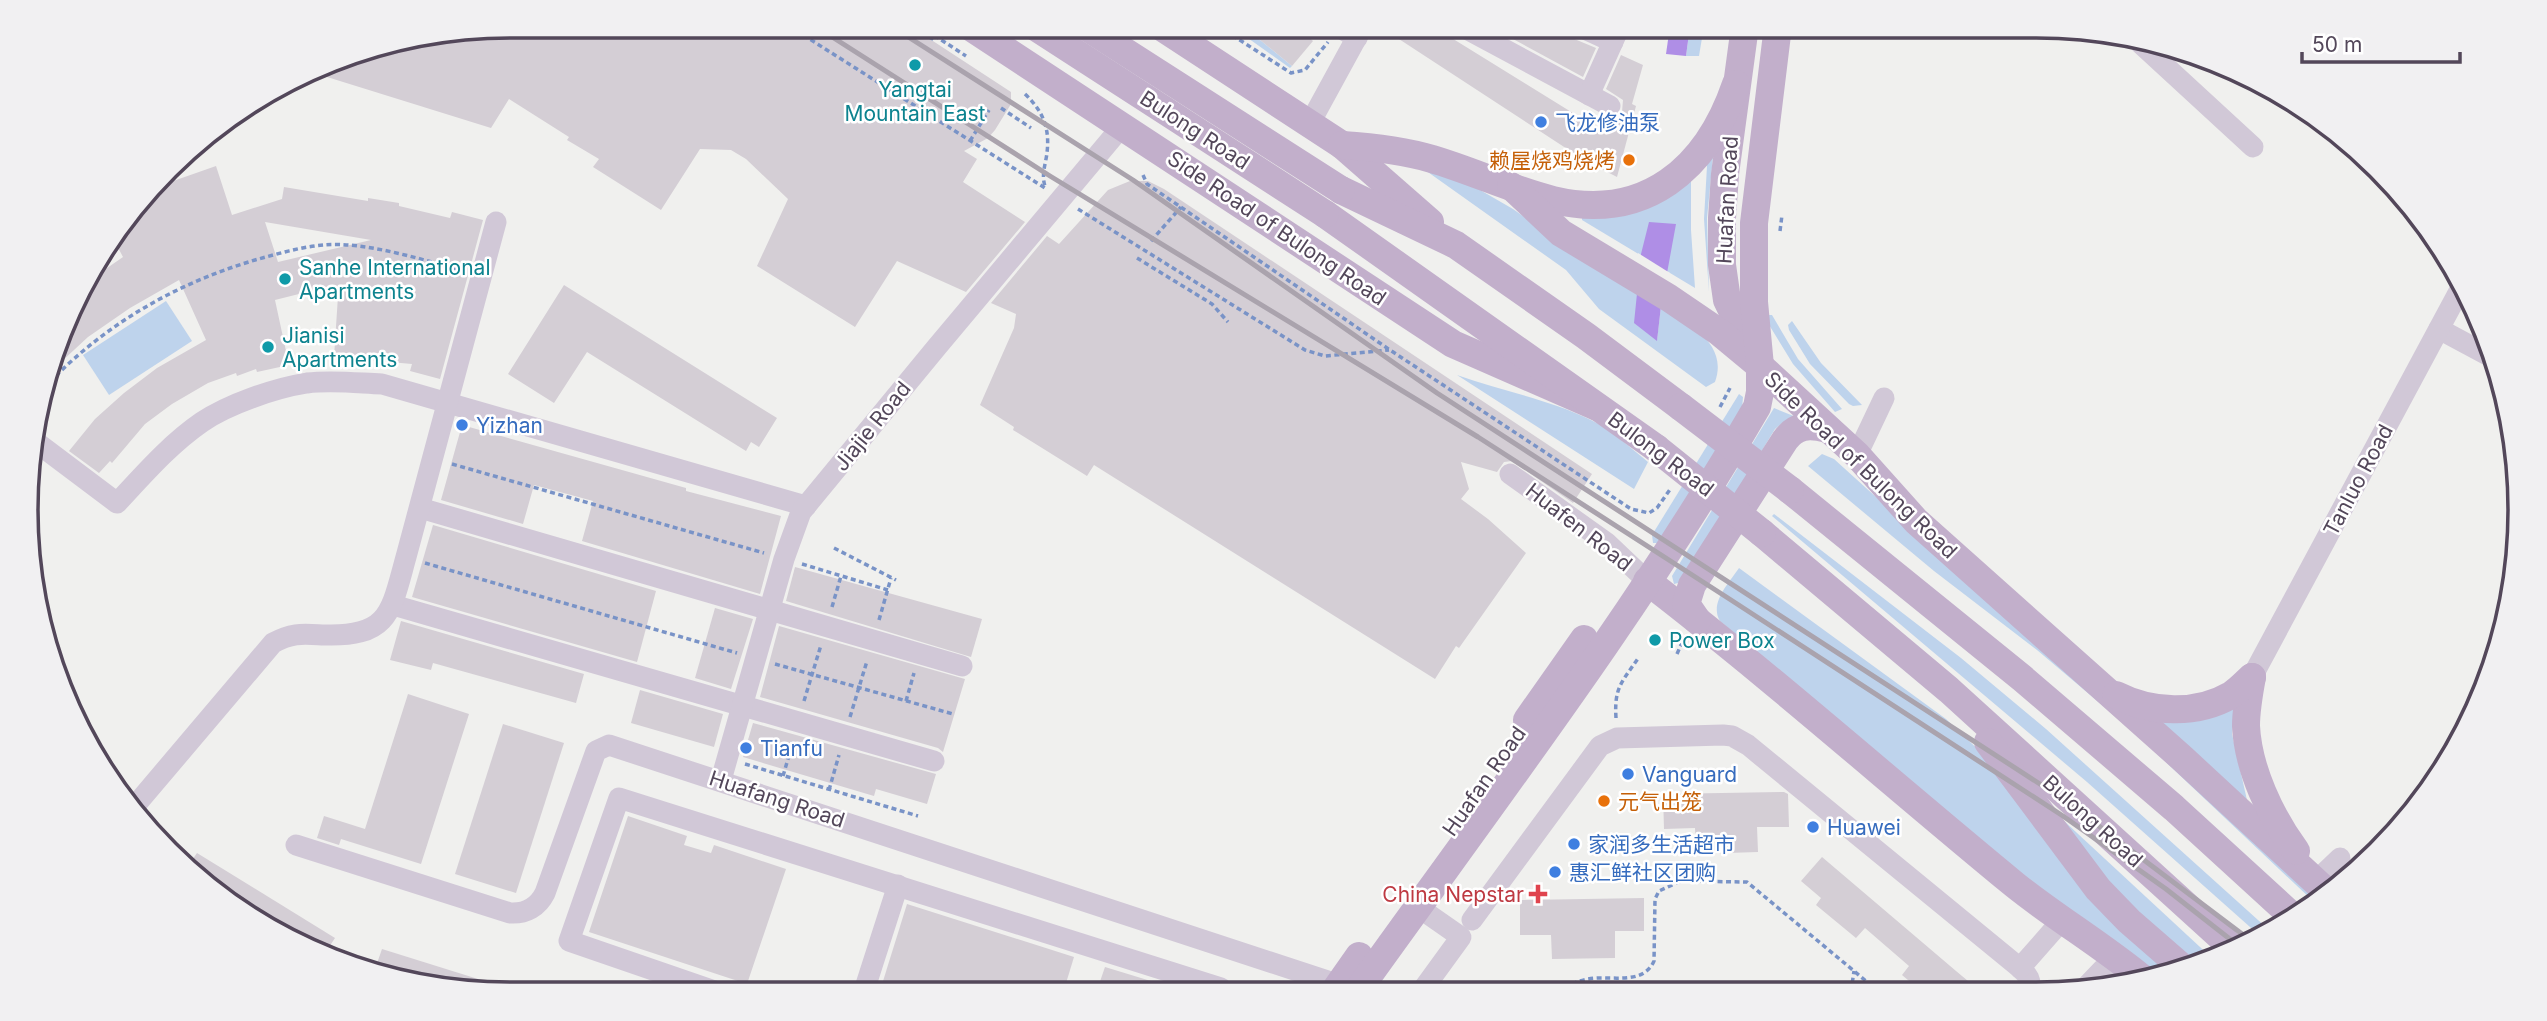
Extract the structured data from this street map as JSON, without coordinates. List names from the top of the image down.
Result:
{
  "streets": {
    "main road": ["Bulong Road", "Huafan Road", "Side Road of Bulong Road"],
    "street": [
      "Jiajie Road",
      "Tanluo Road",
      "Huafen Road",
      "Huafang Road"
    ]
  },
  "crossings": [
    ["Bulong Road", "Side Road of Bulong Road"],
    ["Huafan Road", "Side Road of Bulong Road"],
    ["Huafan Road", "Huafen Road"],
    ["Side Road of Bulong Road", "Jiajie Road"],
    ["Jiajie Road", "Huafang Road"]
  ],
  "places": {
    "other": [
      "Yangtai Mountain East",
      "飞龙修油泵",
      "赖屋烧鸡烧烤",
      "Sanhe International Apartments",
      "Jianisi Apartments",
      "Yizhan",
      "Power Box",
      "Tianfu",
      "Vanguard",
      "元气出笼",
      "Huawei",
      "家润多生活超市",
      "惠汇鲜社区团购"
    ],
    "health": ["China Nepstar"]
  },
  "scale_bar": "50 m"
}
